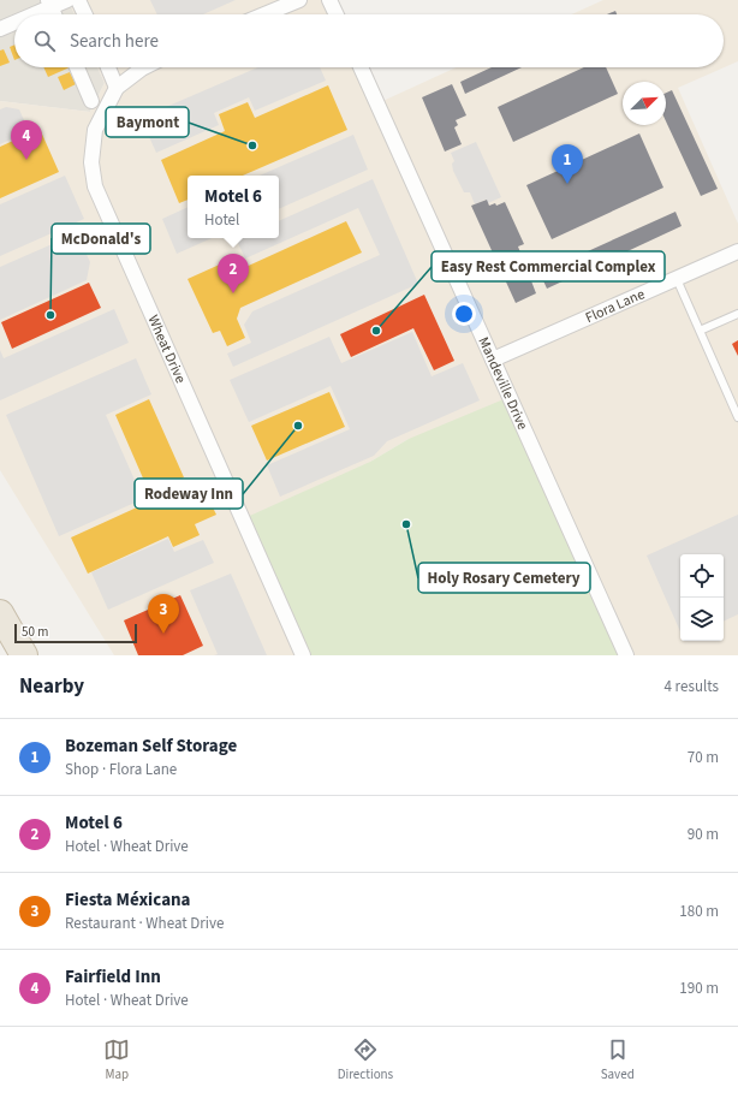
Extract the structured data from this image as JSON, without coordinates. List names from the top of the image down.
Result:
{
  "streets": {
    "street": ["Flora Lane", "Wheat Drive", "Mandeville Drive"]
  },
  "crossings": [
    ["Flora Lane", "Mandeville Drive"]
  ],
  "places": [
    "Baymont",
    "McDonald's",
    "Easy Rest Commercial Complex",
    "Rodeway Inn",
    "Holy Rosary Cemetery"
  ],
  "scale_bar": "50 m",
  "north": "top right",
  "page": {
    "search": "Search here",
    "pins": [
      "4",
      "1",
      "2",
      "3"
    ],
    "popup": ["Motel 6", "Hotel"],
    "scale": "50 m",
    "heading": ["Nearby", "4 results"],
    "list": [
      {
        "mark": "1",
        "name": "Bozeman Self Storage",
        "note": "Shop · Flora Lane",
        "value": "70 m"
      },
      {
        "mark": "2",
        "name": "Motel 6",
        "note": "Hotel · Wheat Drive",
        "value": "90 m"
      },
      {
        "mark": "3",
        "name": "Fiesta Méxicana",
        "note": "Restaurant · Wheat Drive",
        "value": "180 m"
      },
      {
        "mark": "4",
        "name": "Fairfield Inn",
        "note": "Hotel · Wheat Drive",
        "value": "190 m"
      }
    ],
    "nav": ["Map", "Directions", "Saved"]
  }
}
